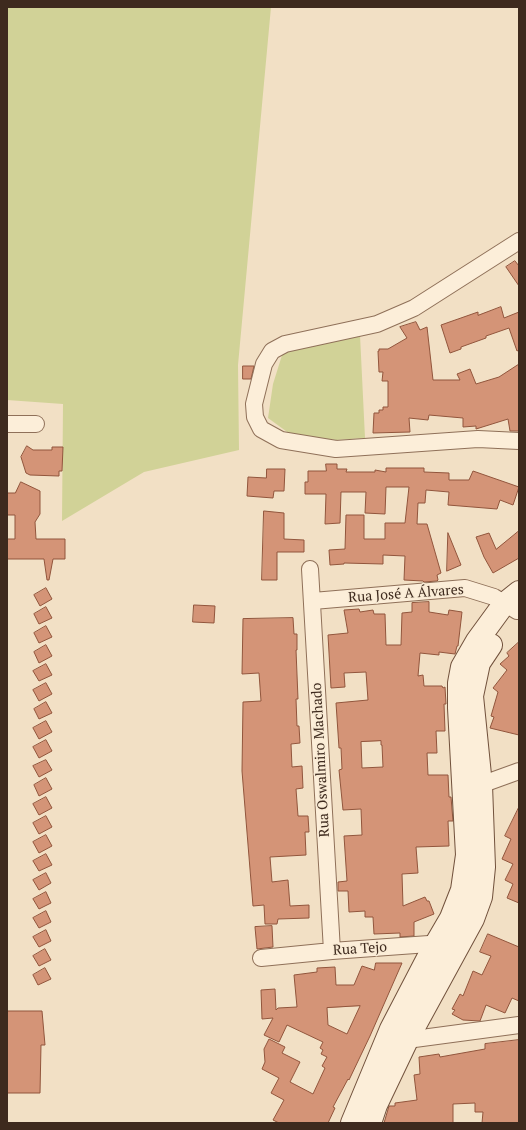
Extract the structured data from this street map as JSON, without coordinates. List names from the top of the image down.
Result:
{
  "streets": {
    "street": ["Rua José A Álvares", "Rua Oswalmiro Machado", "Rua Tejo"]
  },
  "crossings": [
    ["Rua José A Álvares", "Rua Oswalmiro Machado"],
    ["Rua Oswalmiro Machado", "Rua Tejo"]
  ]
}
